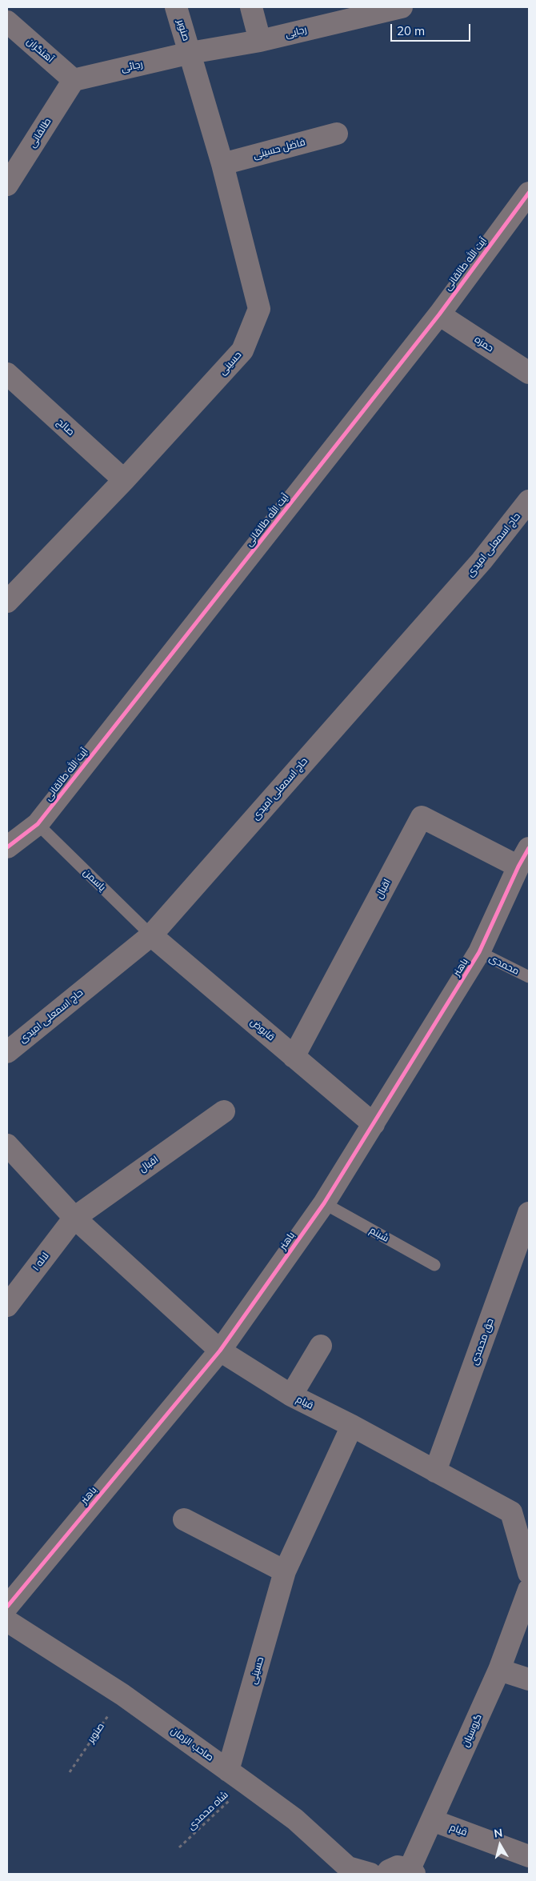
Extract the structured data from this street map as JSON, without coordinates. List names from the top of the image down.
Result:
{
  "streets": {
    "street": [
      "صنوبر",
      "رجایی",
      "آهنگران",
      "رجائی",
      "طالقانی",
      "فاضل حسینی",
      "آیت الله طالقانی",
      "حمزه",
      "حسینی",
      "صالح",
      "حاج اسمعلی امیدی",
      "اقبال",
      "باهنر",
      "قابوض",
      "لاله ۱",
      "حق محمدی",
      "قیام",
      "گروسیان",
      "صاحب الزمان"
    ],
    "lane": ["یاسمن", "محمدی", "شبنم"],
    "path": ["شاه محمدی"]
  },
  "crossings": [
    ["صنوبر", "رجایی"],
    ["صنوبر", "رجائی"],
    ["صنوبر", "حسینی"],
    ["صنوبر", "صاحب الزمان"],
    ["رجایی", "رجائی"],
    ["رجایی", "حسینی"],
    ["آهنگران", "رجائی"],
    ["آهنگران", "طالقانی"],
    ["رجائی", "طالقانی"],
    ["رجائی", "حسینی"],
    ["فاضل حسینی", "حسینی"],
    ["آیت الله طالقانی", "حمزه"],
    ["آیت الله طالقانی", "یاسمن"],
    ["حسینی", "صالح"],
    ["حسینی", "قیام"],
    ["حسینی", "صاحب الزمان"],
    ["حاج اسمعلی امیدی", "یاسمن"],
    ["حاج اسمعلی امیدی", "قابوض"],
    ["یاسمن", "قابوض"],
    ["اقبال", "باهنر"],
    ["اقبال", "قابوض"],
    ["اقبال", "لاله ۱"],
    ["اقبال", "قیام"],
    ["محمدی", "باهنر"],
    ["باهنر", "قابوض"],
    ["باهنر", "شبنم"],
    ["باهنر", "قیام"],
    ["لاله ۱", "قیام"],
    ["حق محمدی", "قیام"],
    ["قیام", "گروسیان"],
    ["صاحب الزمان", "شاه محمدی"]
  ],
  "scale_bar": "20 m",
  "north": "top"
}
